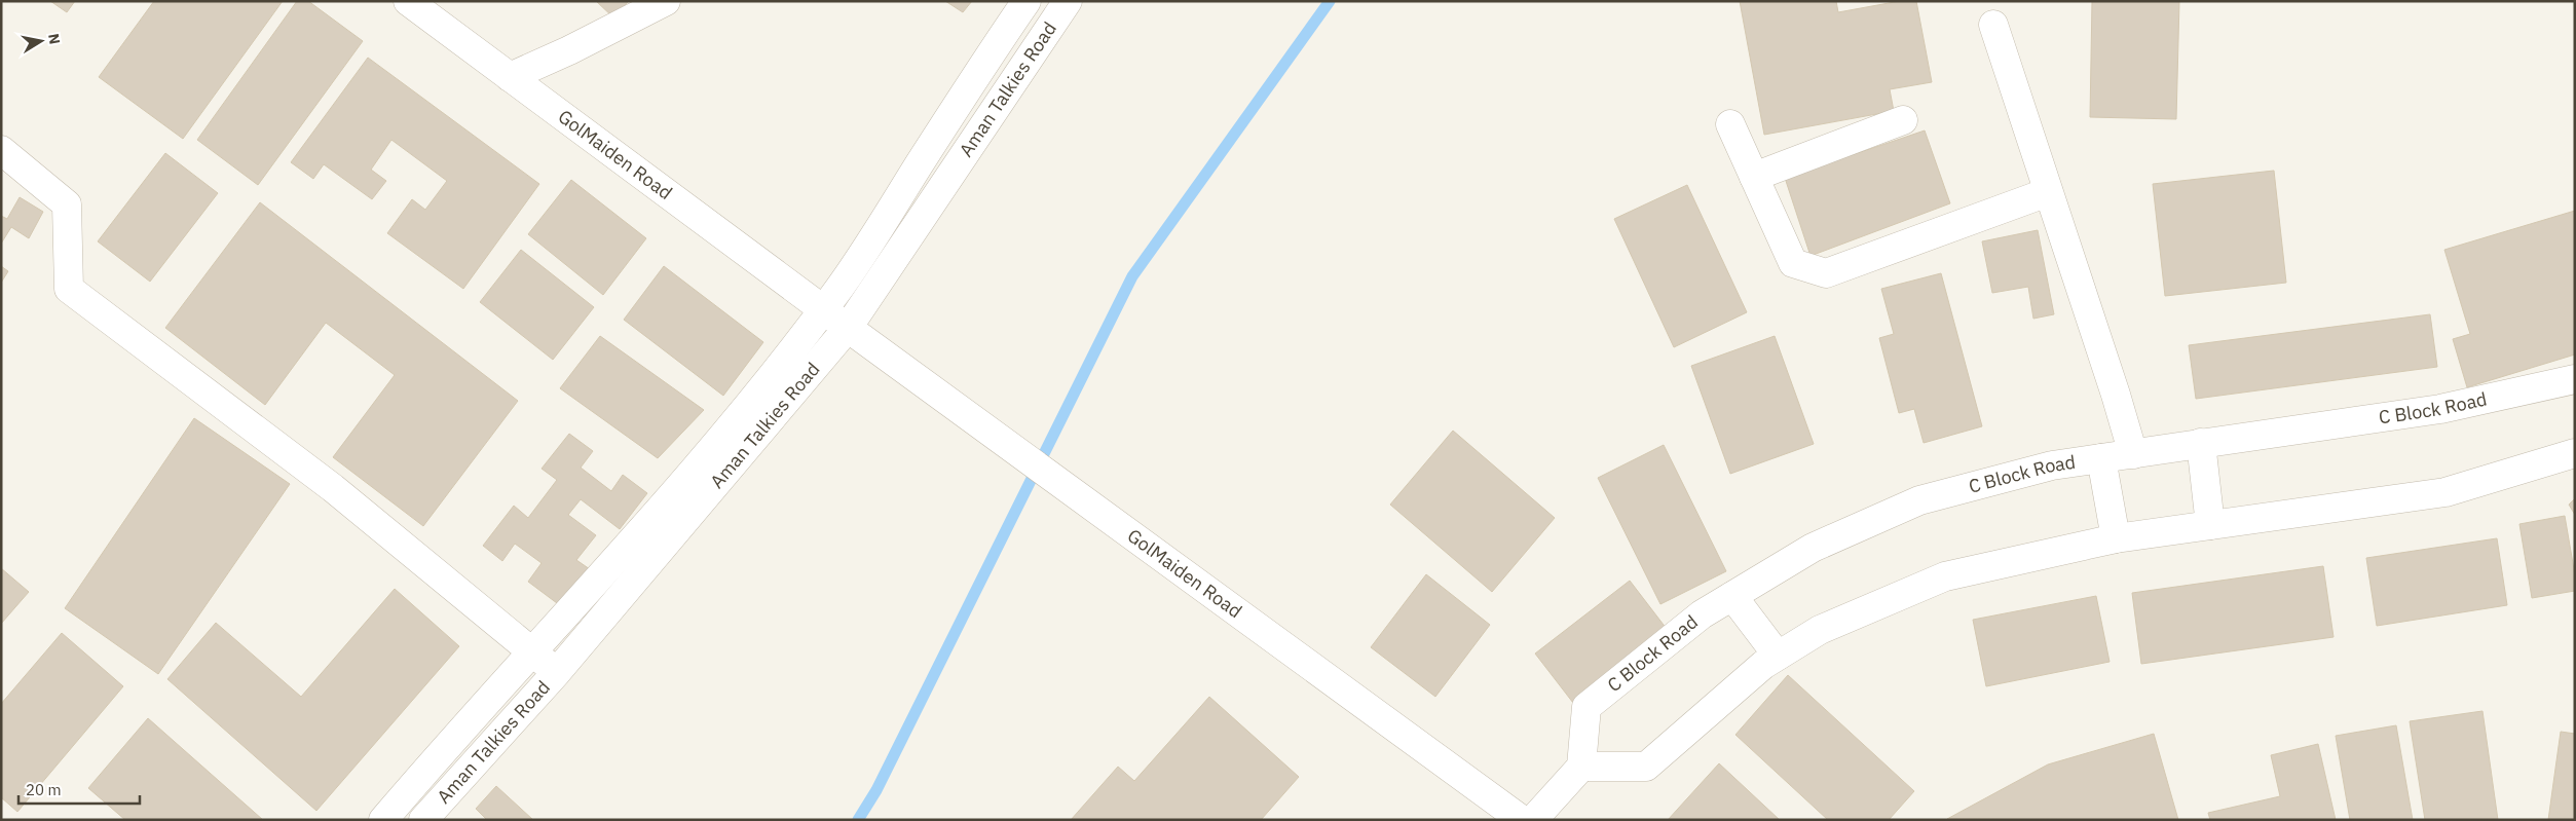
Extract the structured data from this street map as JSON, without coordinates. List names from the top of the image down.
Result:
{
  "streets": {
    "street": ["Aman Talkies Road", "GolMaiden Road", "C Block Road"]
  },
  "crossings": [
    ["Aman Talkies Road", "GolMaiden Road"]
  ],
  "scale_bar": "20 m",
  "north": "right"
}
